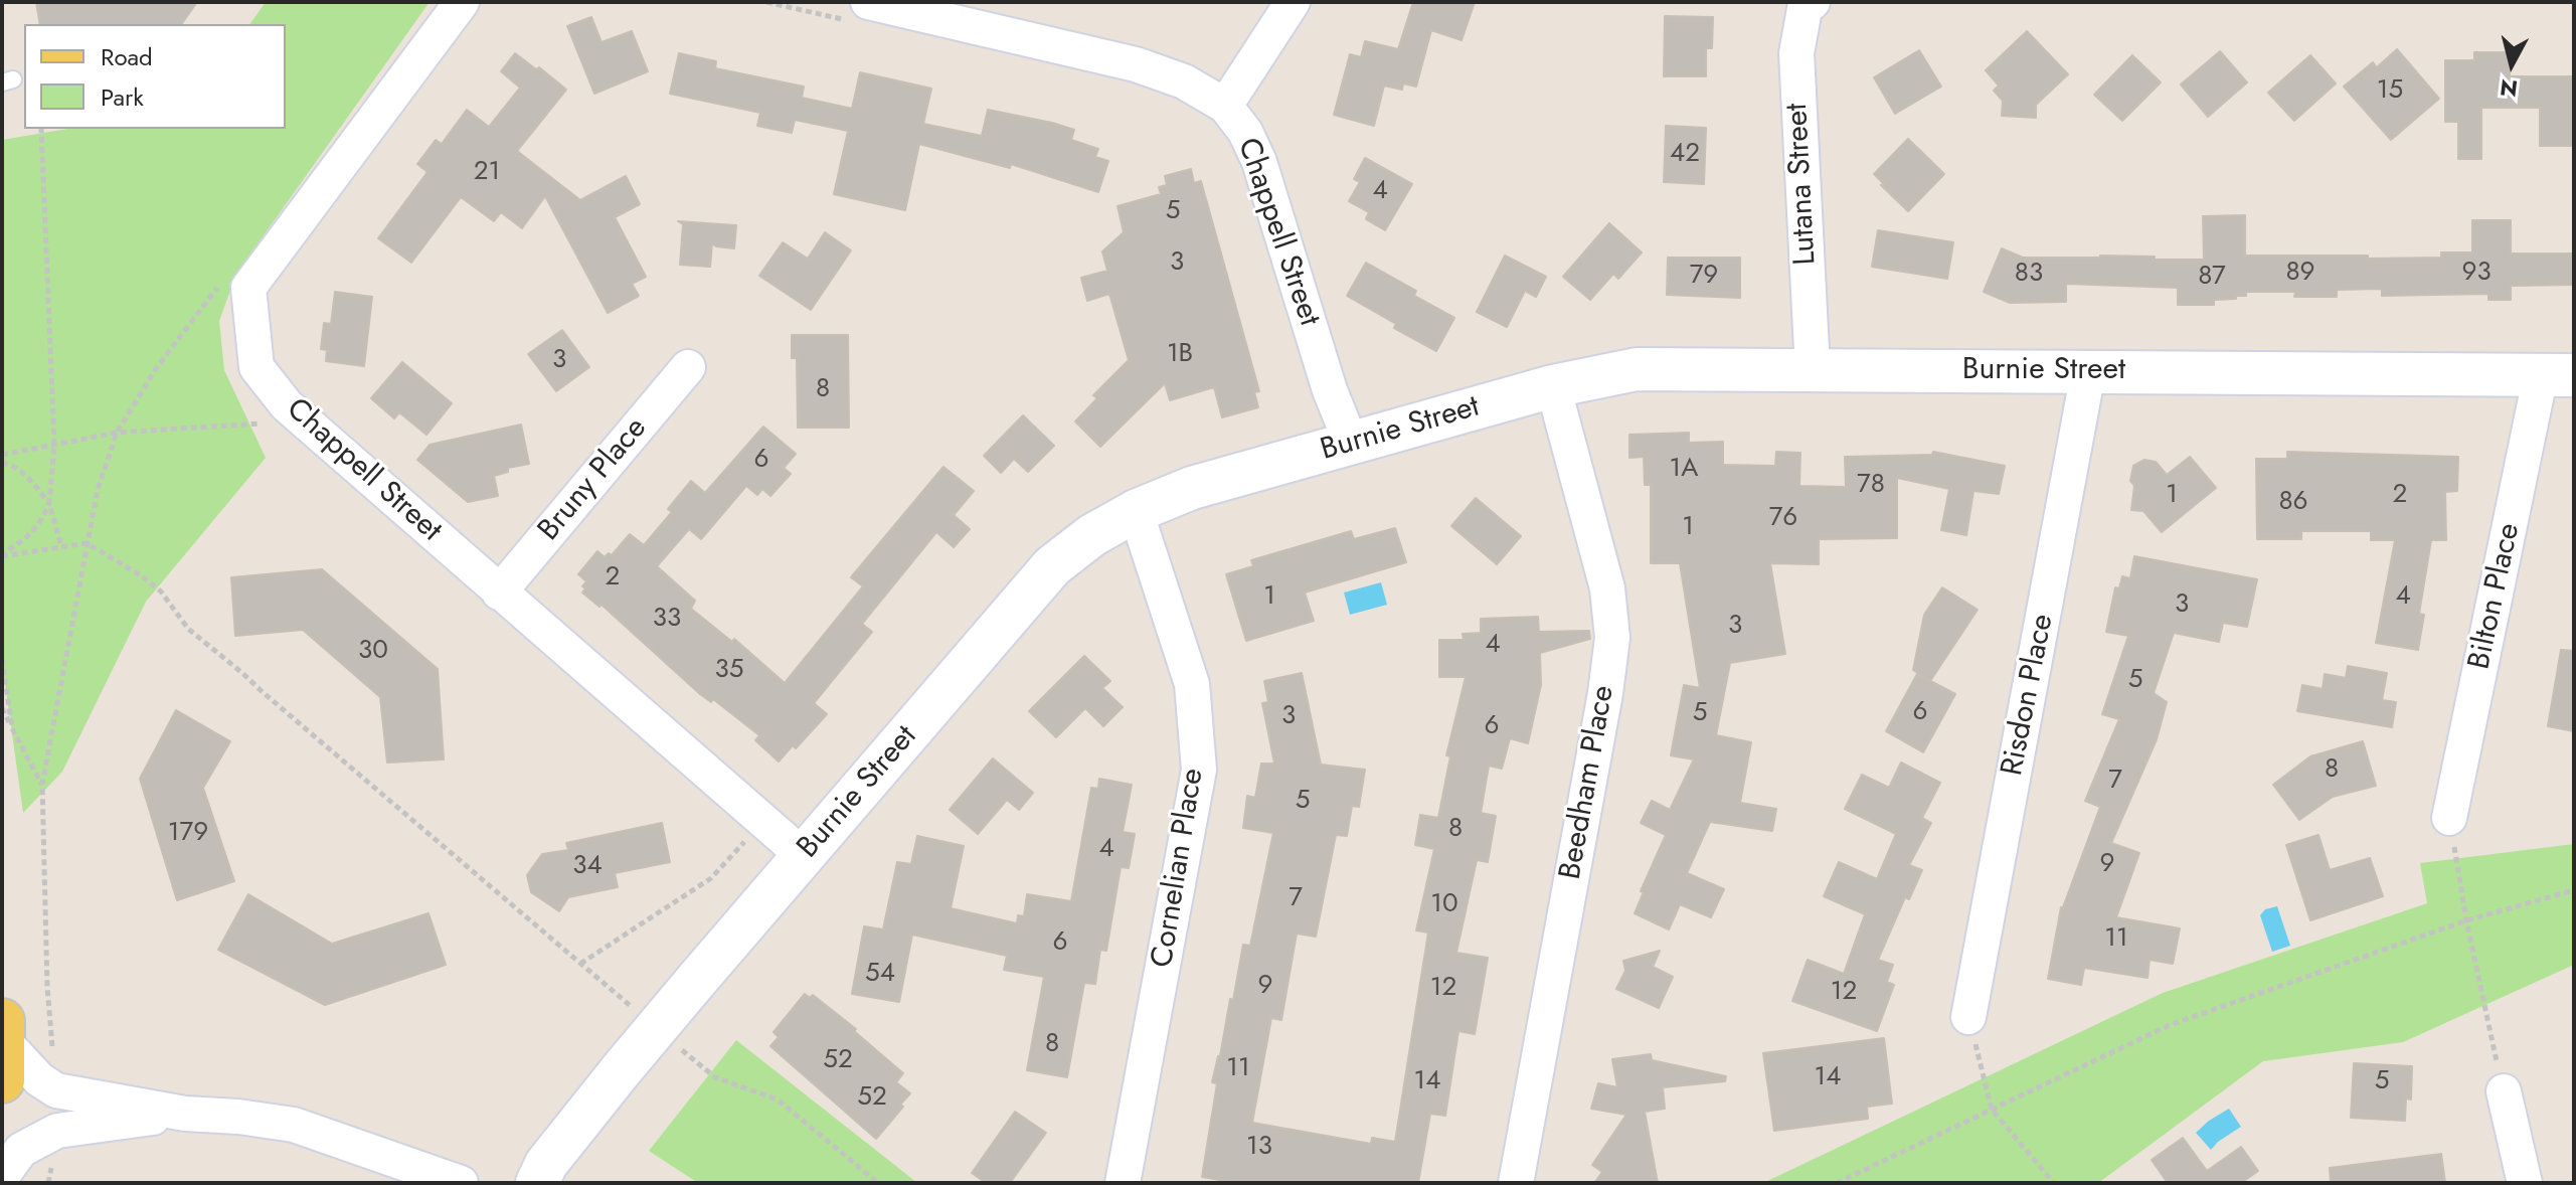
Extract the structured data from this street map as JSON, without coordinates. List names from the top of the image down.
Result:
{
  "streets": {
    "street": [
      "Lutana Street",
      "Chappell Street",
      "Burnie Street",
      "Bruny Place",
      "Bilton Place",
      "Risdon Place",
      "Beedham Place",
      "Cornelian Place"
    ]
  },
  "crossings": [
    ["Lutana Street", "Burnie Street"],
    ["Chappell Street", "Burnie Street"],
    ["Chappell Street", "Bruny Place"],
    ["Burnie Street", "Bilton Place"],
    ["Burnie Street", "Risdon Place"],
    ["Burnie Street", "Beedham Place"],
    ["Burnie Street", "Cornelian Place"]
  ],
  "house_numbers": [
    "15",
    "42",
    "21",
    "4",
    "5",
    "3",
    "89",
    "93",
    "83",
    "79",
    "87",
    "1B",
    "3",
    "8",
    "6",
    "1A",
    "78",
    "1",
    "2",
    "86",
    "76",
    "1",
    "2",
    "1",
    "4",
    "3",
    "33",
    "3",
    "4",
    "30",
    "35",
    "5",
    "6",
    "5",
    "3",
    "6",
    "8",
    "7",
    "5",
    "8",
    "179",
    "4",
    "9",
    "34",
    "7",
    "10",
    "11",
    "6",
    "54",
    "9",
    "12",
    "12",
    "8",
    "52",
    "11",
    "14",
    "14",
    "5",
    "52",
    "13"
  ],
  "legend": ["Road", "Park"],
  "north": "bottom"
}
